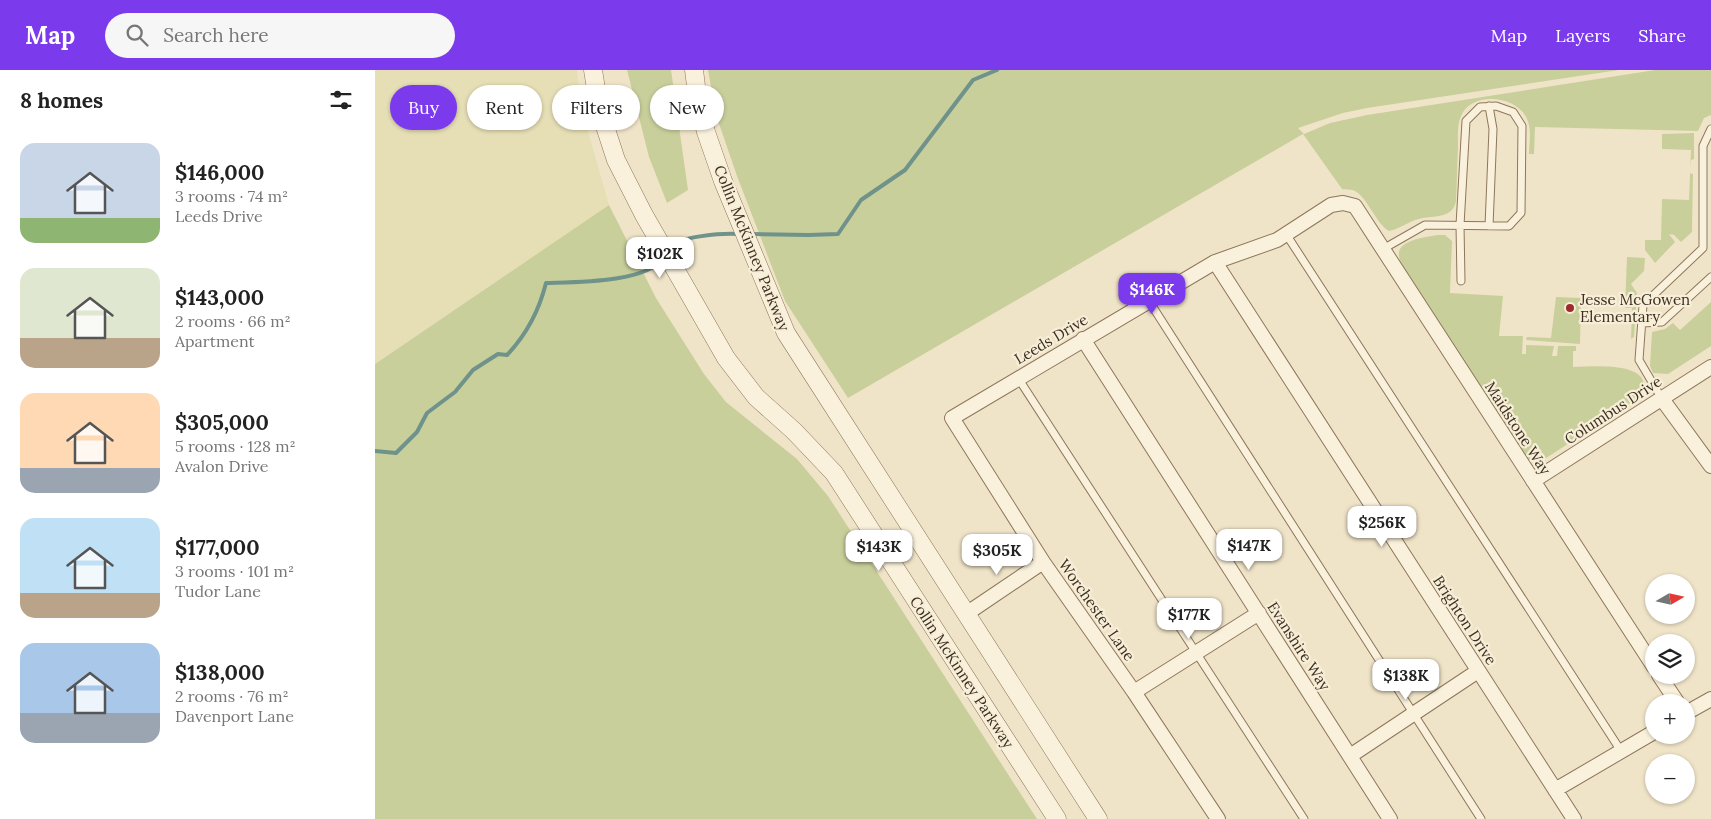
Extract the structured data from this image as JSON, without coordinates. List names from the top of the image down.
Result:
{
  "streets": {
    "street": [
      "Collin McKinney Parkway",
      "Leeds Drive",
      "Columbus Drive",
      "Maidstone Way",
      "Worchester Lane",
      "Brighton Drive",
      "Evanshire Way"
    ]
  },
  "crossings": [
    ["Leeds Drive", "Maidstone Way"],
    ["Leeds Drive", "Worchester Lane"],
    ["Leeds Drive", "Brighton Drive"],
    ["Leeds Drive", "Evanshire Way"],
    ["Columbus Drive", "Maidstone Way"]
  ],
  "places": ["Jesse McGowen Elementary"],
  "north": "right",
  "page": {
    "header": "Map",
    "search": "Search here",
    "nav": ["Map", "Layers", "Share"],
    "heading": "8 homes",
    "chip": [
      "Buy",
      "Rent",
      "Filters",
      "New"
    ],
    "list": [
      {
        "name": "$146,000",
        "note": "3 rooms · 74 m² · Leeds Drive"
      },
      {
        "name": "$143,000",
        "note": "2 rooms · 66 m² · Apartment"
      },
      {
        "name": "$305,000",
        "note": "5 rooms · 128 m² · Avalon Drive"
      },
      {
        "name": "$177,000",
        "note": "3 rooms · 101 m² · Tudor Lane"
      },
      {
        "name": "$138,000",
        "note": "2 rooms · 76 m² · Davenport Lane"
      }
    ],
    "price": [
      "$102K",
      "$146K",
      "$256K",
      "$147K",
      "$143K",
      "$305K",
      "$177K",
      "$138K"
    ],
    "map_buttons": ["+", "−"]
  }
}
